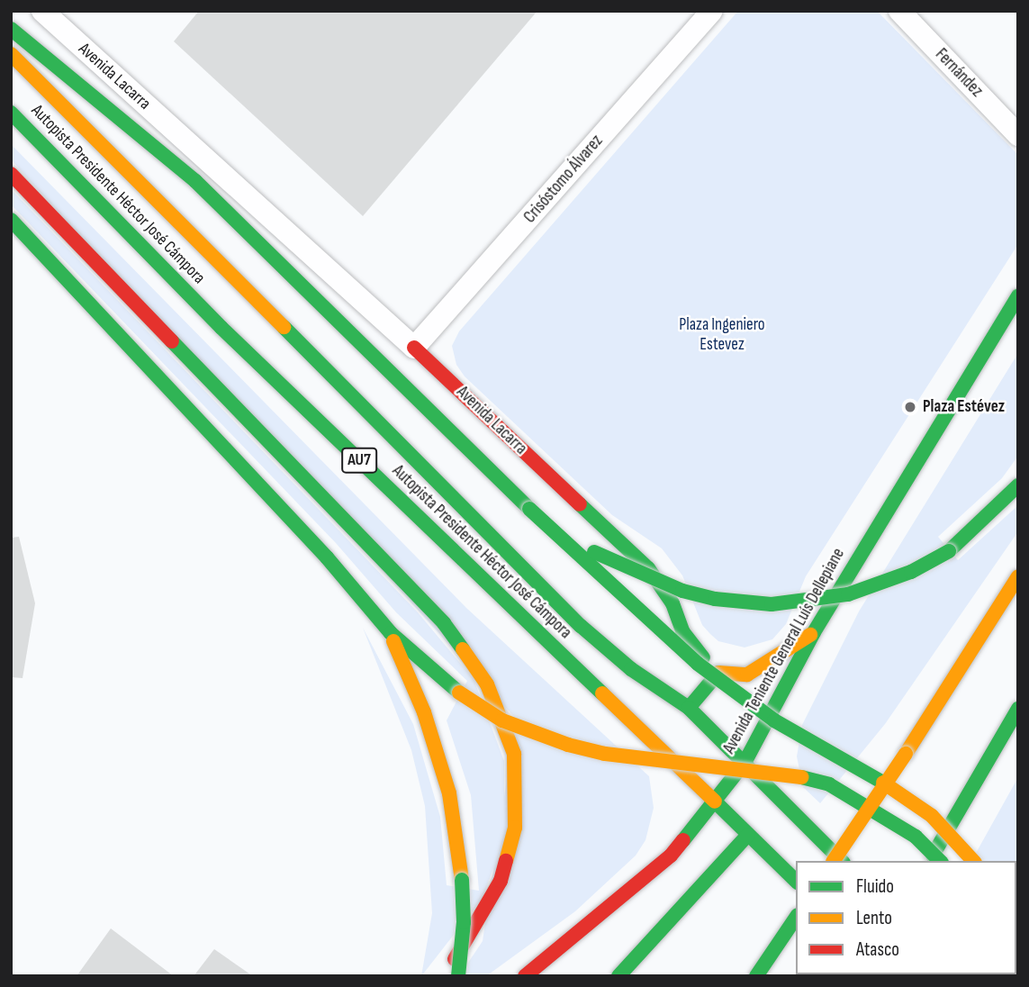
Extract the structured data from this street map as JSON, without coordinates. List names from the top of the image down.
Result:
{
  "streets": {
    "main road": [
      "Avenida Lacarra",
      "Autopista Presidente Héctor José Cámpora",
      "AU7",
      "Avenida Teniente General Luís Dellepiane"
    ],
    "street": ["Fernández", "Crisóstomo Álvarez"]
  },
  "crossings": [
    ["Avenida Lacarra", "Crisóstomo Álvarez"],
    ["Autopista Presidente Héctor José Cámpora", "Avenida Teniente General Luís Dellepiane"]
  ],
  "parks": ["Plaza Ingeniero Estevez"],
  "places": ["Plaza Estévez"],
  "legend": ["Fluido", "Lento", "Atasco"]
}
